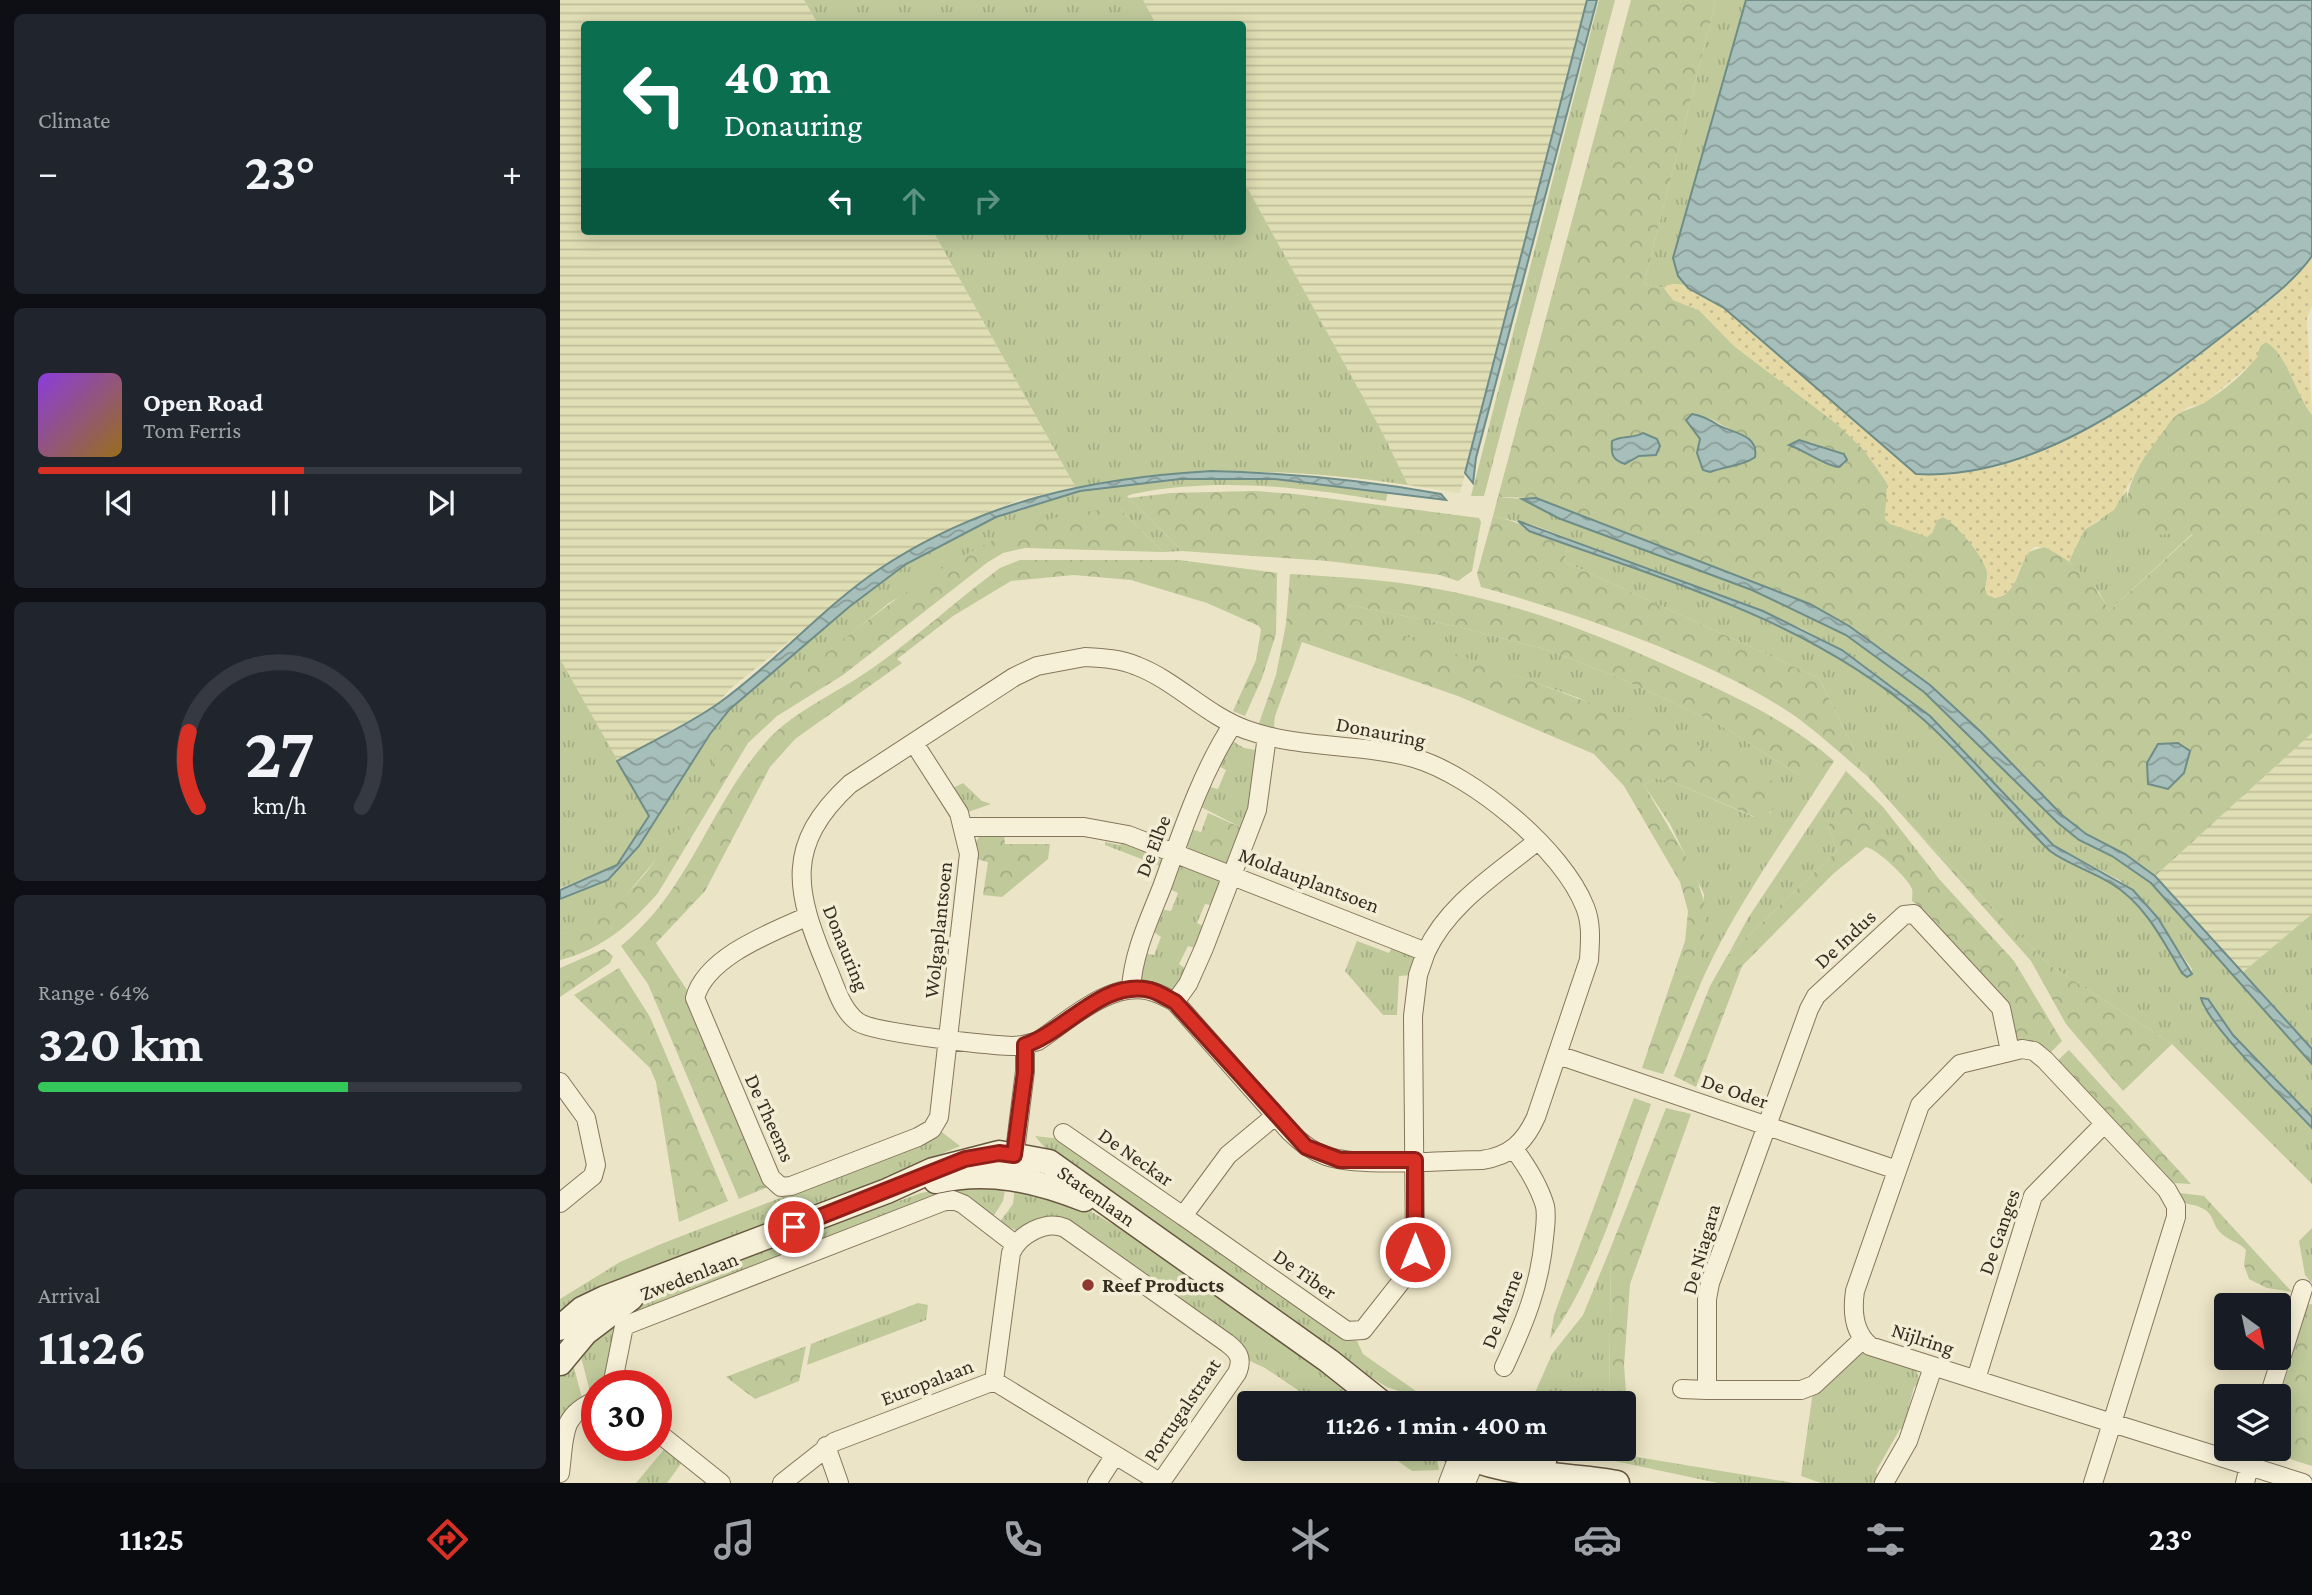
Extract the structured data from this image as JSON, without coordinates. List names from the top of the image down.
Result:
{
  "streets": {
    "main road": ["Statenlaan"],
    "street": [
      "Donauring",
      "De Elbe",
      "Moldauplantsoen",
      "Wolgaplantsoen",
      "De Indus",
      "De Oder",
      "De Theems",
      "De Neckar",
      "De Ganges",
      "De Niagara",
      "De Tiber",
      "Zwedenlaan",
      "De Marne",
      "Nijlring",
      "Europalaan",
      "Portugalstraat"
    ]
  },
  "crossings": [
    ["Donauring", "De Elbe"],
    ["Donauring", "Wolgaplantsoen"],
    ["Donauring", "De Oder"],
    ["Donauring", "De Theems"],
    ["Donauring", "De Marne"],
    ["De Elbe", "Moldauplantsoen"],
    ["Wolgaplantsoen", "De Theems"],
    ["De Indus", "De Oder"],
    ["De Indus", "De Niagara"],
    ["De Indus", "Nijlring"],
    ["De Oder", "De Niagara"],
    ["De Oder", "Nijlring"],
    ["De Neckar", "De Tiber"],
    ["De Ganges", "Nijlring"],
    ["Zwedenlaan", "Portugalstraat"],
    ["Europalaan", "Portugalstraat"]
  ],
  "places": ["Reef Products"],
  "north": "bottom right",
  "page": {
    "tile": [
      "Climate",
      ["Range · 64%", "320 km"],
      ["Arrival", "11:26"]
    ],
    "turn": ["40 m", "Donauring"],
    "heat": ["−", "23°", "+"],
    "song": ["Open Road", "Tom Ferris"],
    "limit": "30",
    "trip": "11:26 · 1 min · 400 m",
    "tabs": ["11:25", "23°"],
    "gauge": ["27", "km/h"]
  }
}
